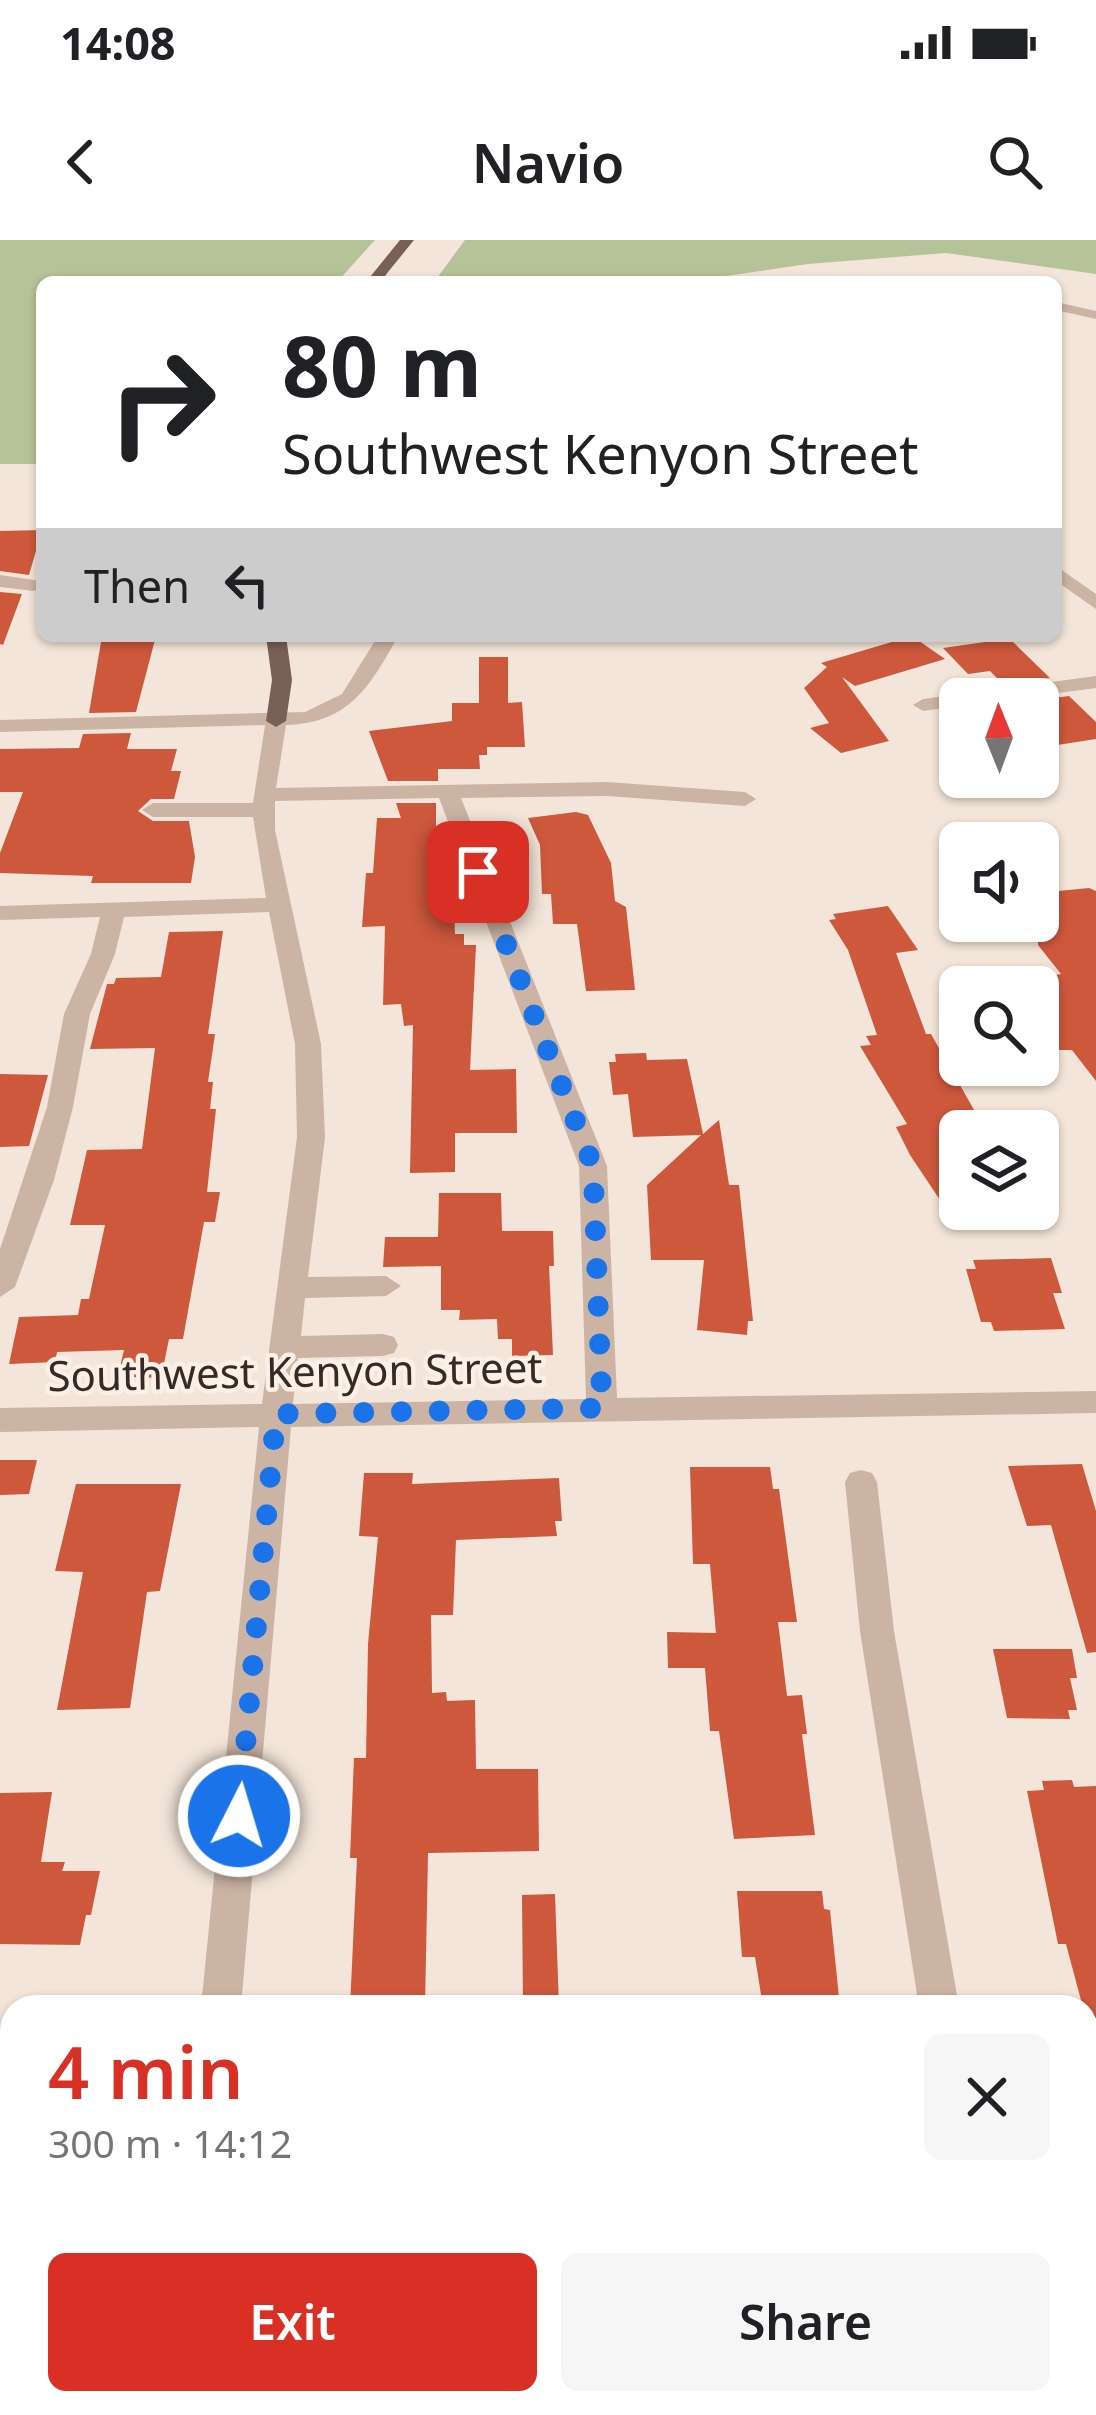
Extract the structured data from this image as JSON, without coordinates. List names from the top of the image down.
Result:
{
  "streets": {
    "street": ["Southwest Kenyon Street"]
  },
  "north": "top",
  "page": {
    "status": "14:08",
    "header": "Navio",
    "turn": ["80 m", "Southwest Kenyon Street"],
    "then": "Then",
    "heading": ["4 min", "300 m · 14:12"],
    "buttons": ["Exit", "Share"]
  }
}
